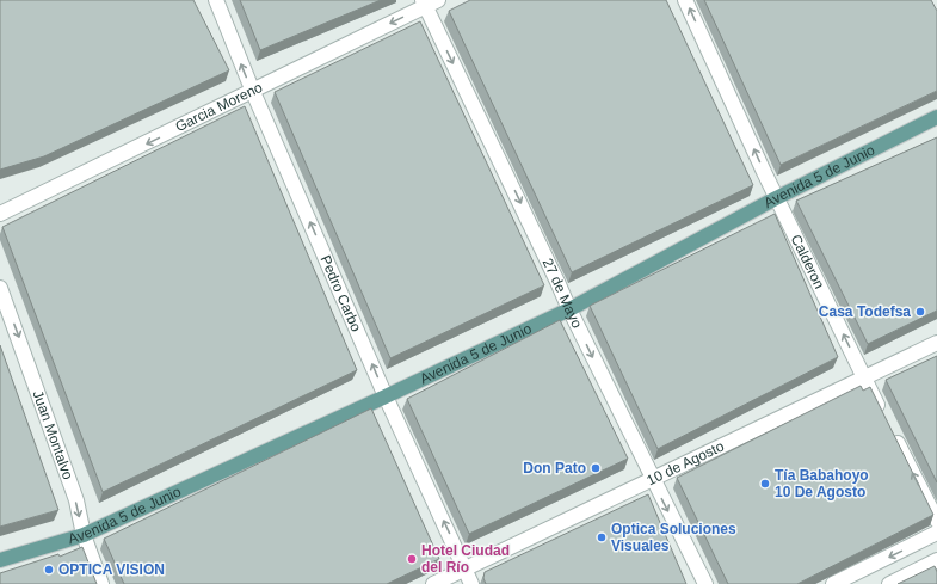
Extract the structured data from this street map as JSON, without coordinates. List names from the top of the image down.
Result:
{
  "streets": {
    "main road": ["Avenida 5 de Junio"],
    "street": [
      "Garcia Moreno",
      "Calderon",
      "27 de Mayo",
      "Pedro Carbo",
      "Juan Montalvo",
      "10 de Agosto"
    ]
  },
  "crossings": [
    ["Garcia Moreno", "27 de Mayo"],
    ["Garcia Moreno", "Pedro Carbo"],
    ["Avenida 5 de Junio", "Calderon"],
    ["Avenida 5 de Junio", "27 de Mayo"],
    ["Avenida 5 de Junio", "Pedro Carbo"],
    ["Avenida 5 de Junio", "Juan Montalvo"],
    ["Calderon", "10 de Agosto"],
    ["27 de Mayo", "10 de Agosto"],
    ["Pedro Carbo", "10 de Agosto"]
  ],
  "one_way": [
    "Garcia Moreno",
    "Calderon",
    "27 de Mayo",
    "Pedro Carbo",
    "Juan Montalvo"
  ],
  "places": [
    "Casa Todefsa",
    "Don Pato",
    "Tía Babahoyo 10 De Agosto",
    "Optica Soluciones Visuales",
    "Hotel Ciudad del Río",
    "OPTICA VISION"
  ]
}
